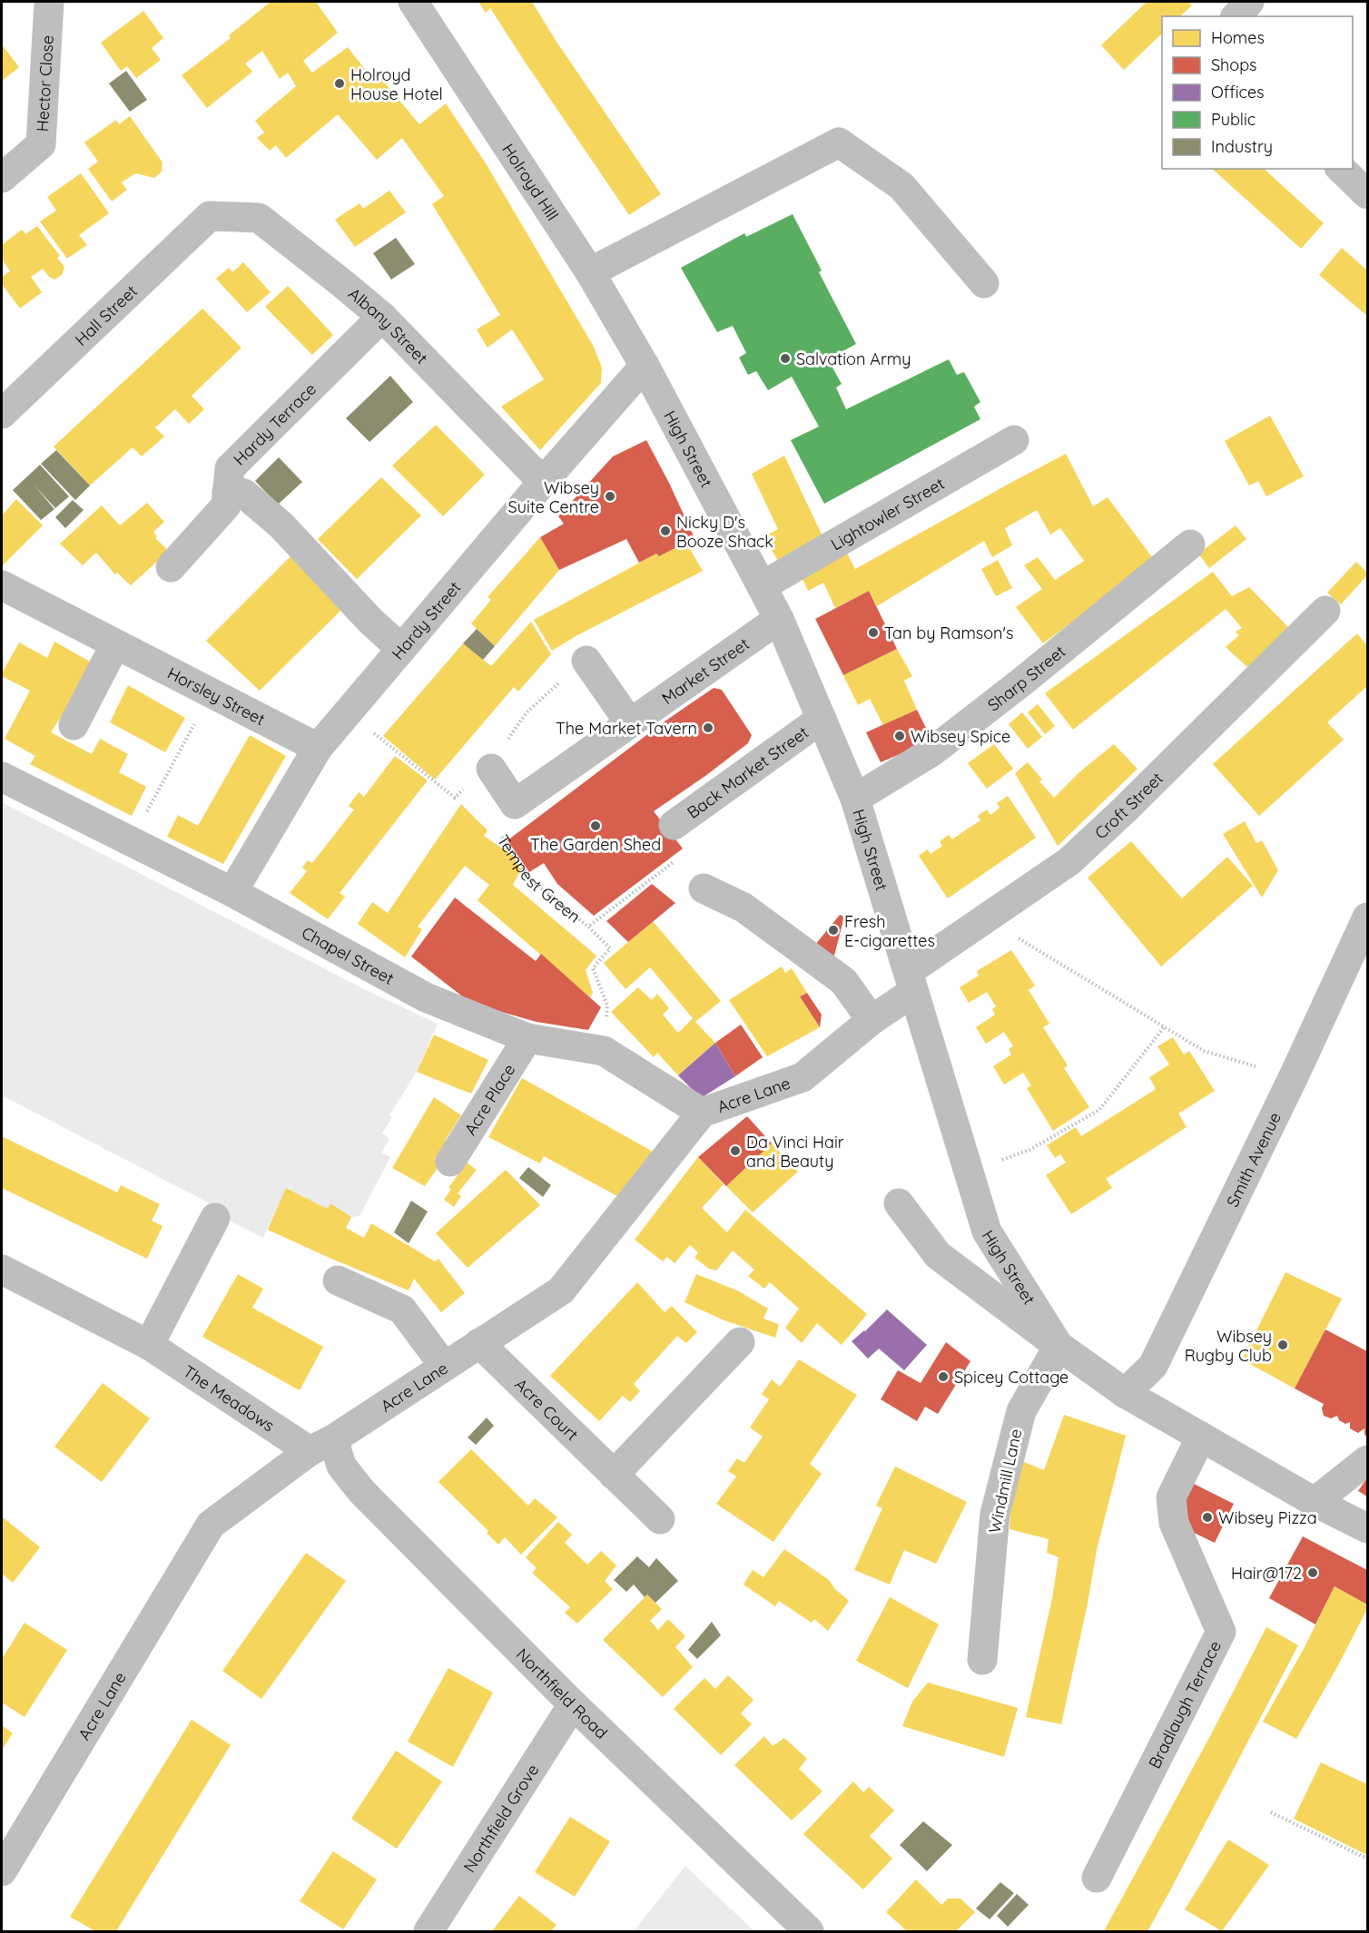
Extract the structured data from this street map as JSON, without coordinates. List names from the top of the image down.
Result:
{
  "streets": {
    "street": [
      "Hector Close",
      "Holroyd Hill",
      "Hall Street",
      "Albany Street",
      "Hardy Terrace",
      "High Street",
      "Lightowler Street",
      "Hardy Street",
      "Market Street",
      "Sharp Street",
      "Horsley Street",
      "Back Market Street",
      "Croft Street",
      "Chapel Street",
      "Acre Lane",
      "Acre Place",
      "Smith Avenue",
      "The Meadows",
      "Acre Court",
      "Windmill Lane",
      "Northfield Road",
      "Bradlaugh Terrace",
      "Northfield Grove"
    ],
    "path": ["Tempest Green"]
  },
  "crossings": [
    ["Holroyd Hill", "High Street"],
    ["Holroyd Hill", "Hardy Street"],
    ["Hall Street", "Albany Street"],
    ["Albany Street", "Hardy Terrace"],
    ["Albany Street", "Hardy Street"],
    ["High Street", "Lightowler Street"],
    ["High Street", "Hardy Street"],
    ["High Street", "Market Street"],
    ["High Street", "Sharp Street"],
    ["High Street", "Back Market Street"],
    ["High Street", "Croft Street"],
    ["High Street", "Acre Lane"],
    ["High Street", "Smith Avenue"],
    ["High Street", "Windmill Lane"],
    ["High Street", "Bradlaugh Terrace"],
    ["Hardy Street", "Horsley Street"],
    ["Hardy Street", "Chapel Street"],
    ["Croft Street", "Acre Lane"],
    ["Tempest Green", "Chapel Street"],
    ["Chapel Street", "Acre Lane"],
    ["Chapel Street", "Acre Place"],
    ["Acre Lane", "The Meadows"],
    ["Acre Lane", "Acre Court"],
    ["Acre Lane", "Northfield Road"],
    ["The Meadows", "Northfield Road"],
    ["Northfield Road", "Northfield Grove"]
  ],
  "places": [
    "Holroyd House Hotel",
    "Salvation Army",
    "Wibsey Suite Centre",
    "Nicky D's Booze Shack",
    "Tan by Ramson's",
    "The Market Tavern",
    "Wibsey Spice",
    "The Garden Shed",
    "Fresh E-cigarettes",
    "Da Vinci Hair and Beauty",
    "Wibsey Rugby Club",
    "Spicey Cottage",
    "Wibsey Pizza",
    "Hair@172"
  ],
  "legend": [
    "Homes",
    "Shops",
    "Offices",
    "Public",
    "Industry"
  ]
}
